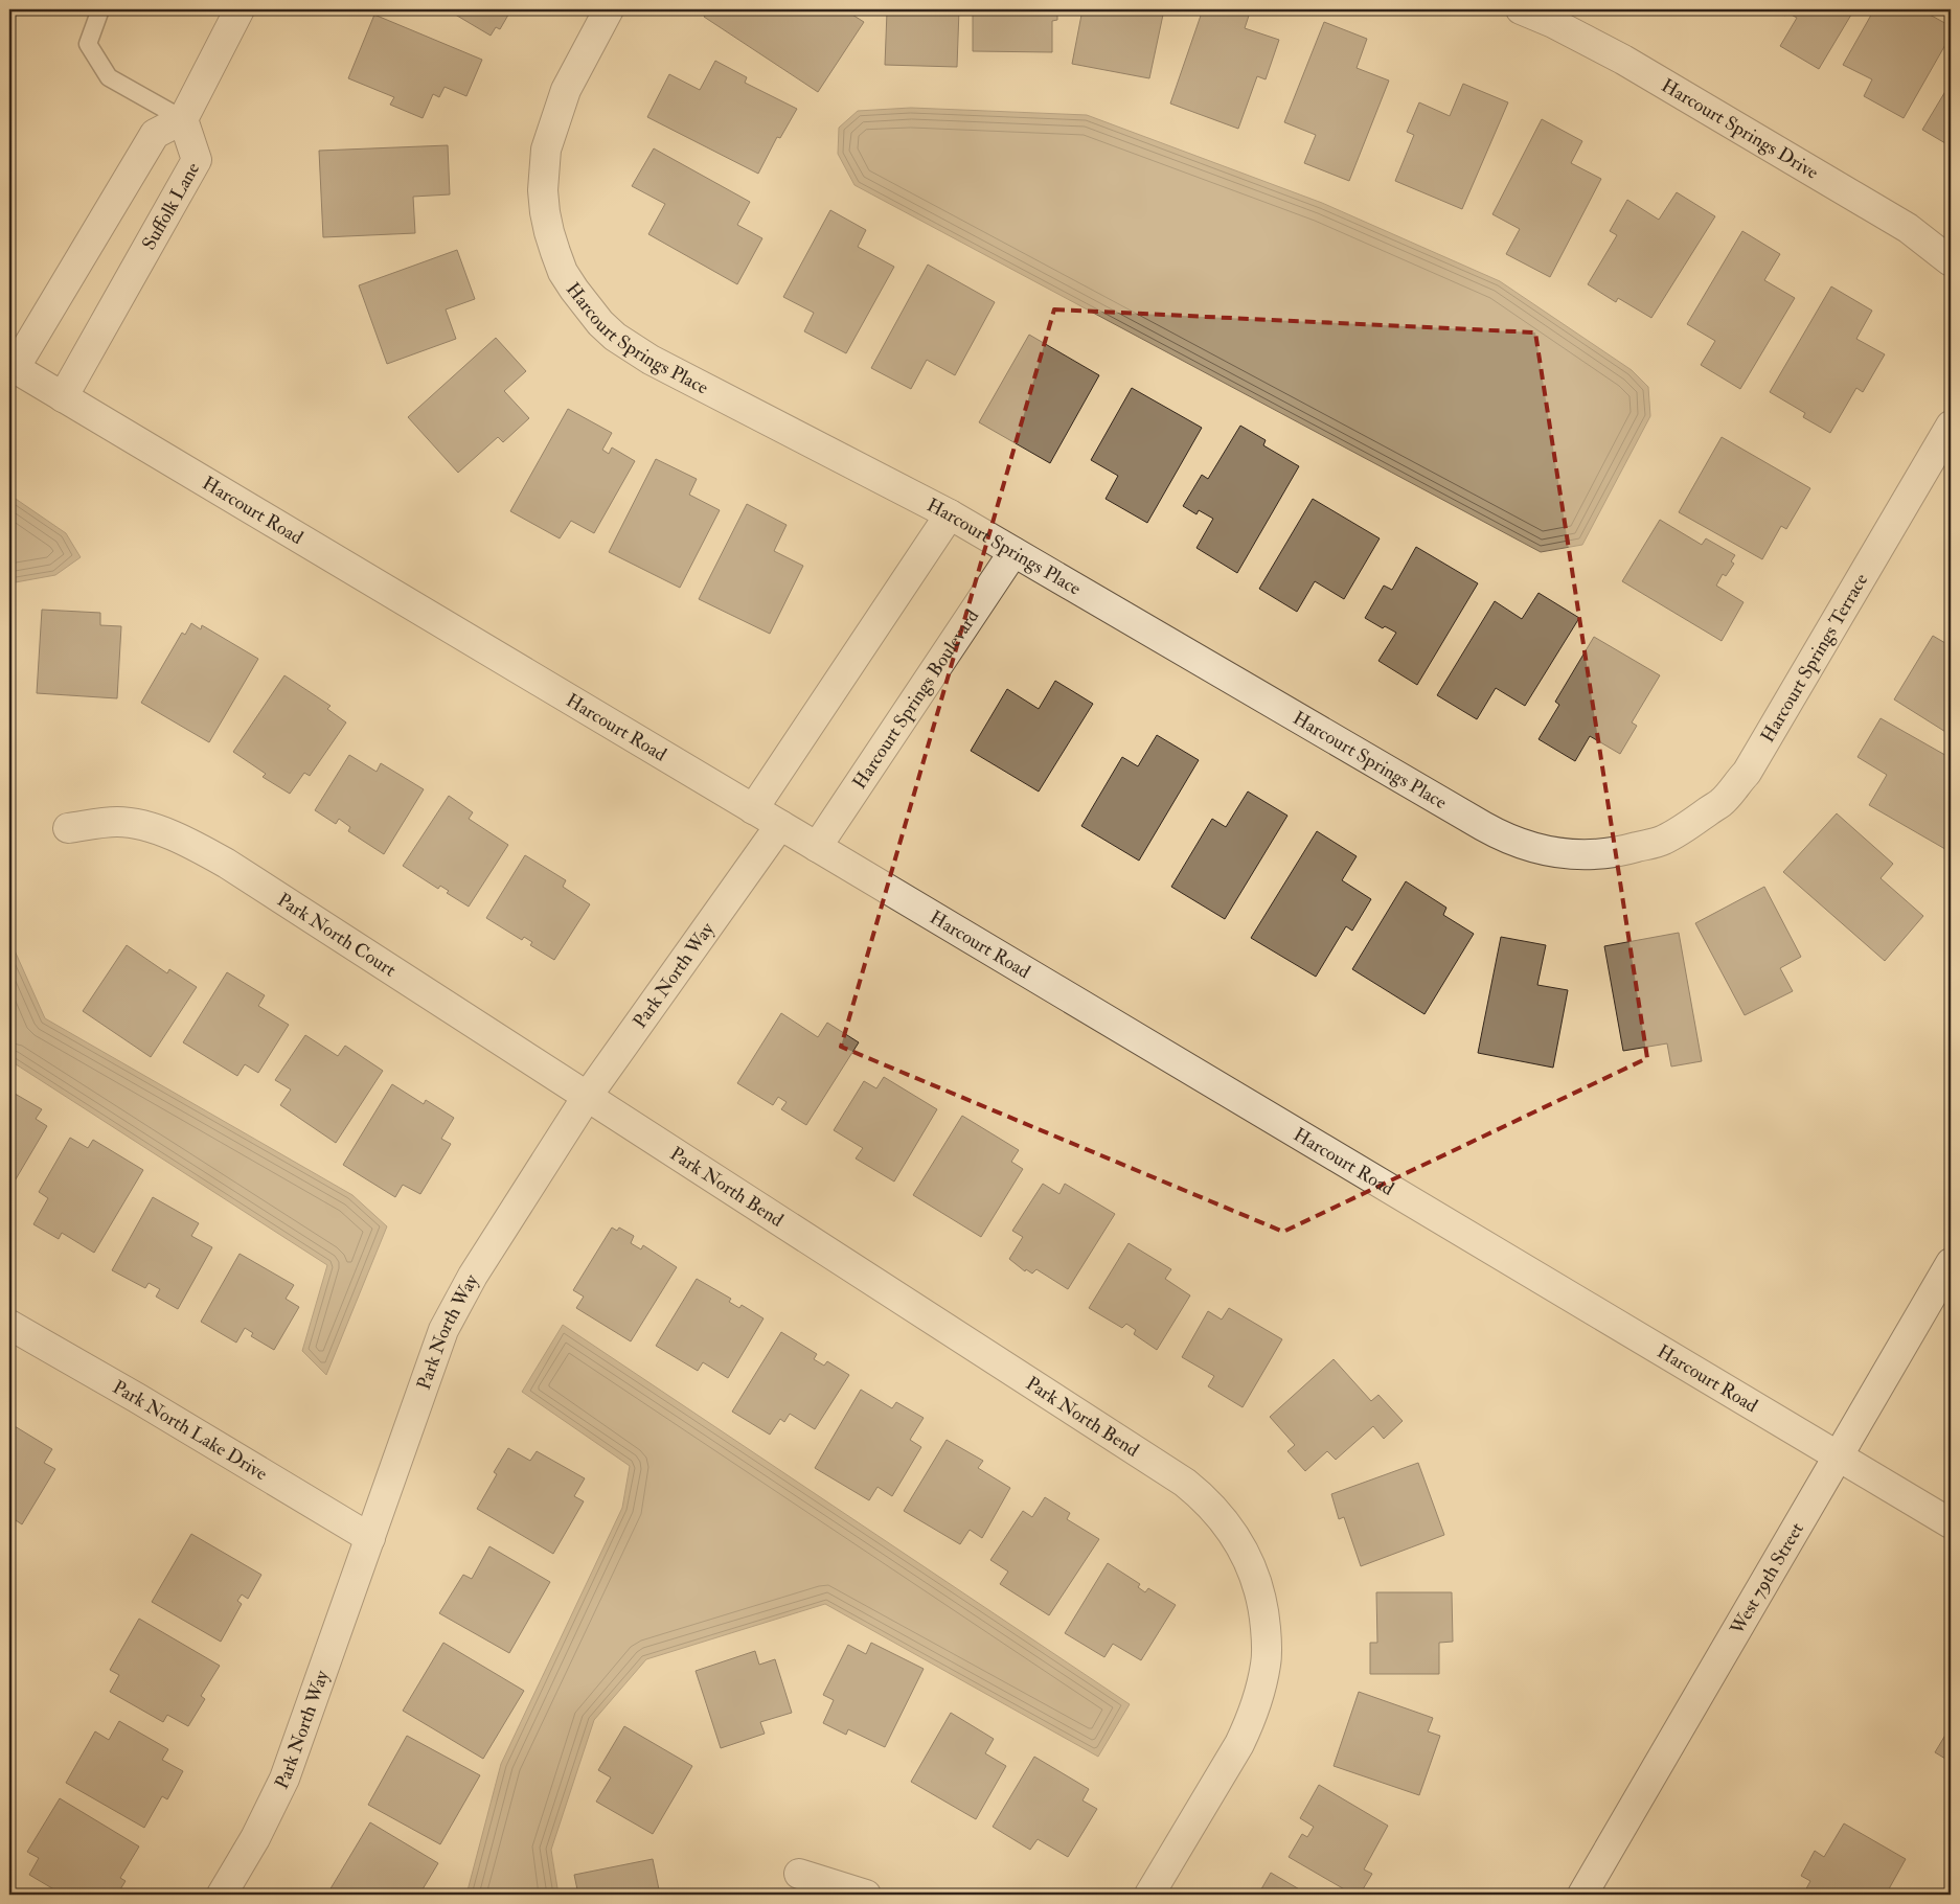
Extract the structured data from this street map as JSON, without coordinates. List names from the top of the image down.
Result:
{
  "streets": {
    "street": [
      "Harcourt Springs Drive",
      "Suffolk Lane",
      "Harcourt Springs Place",
      "Harcourt Road",
      "Harcourt Springs Terrace",
      "Harcourt Springs Boulevard",
      "Park North Court",
      "Park North Way",
      "Park North Bend",
      "Park North Lake Drive",
      "West 79th Street"
    ]
  },
  "crossings": [
    ["Suffolk Lane", "Harcourt Road"],
    ["Harcourt Springs Place", "Harcourt Springs Terrace"],
    ["Harcourt Springs Place", "Harcourt Springs Boulevard"],
    ["Harcourt Road", "Harcourt Springs Boulevard"],
    ["Harcourt Road", "Park North Way"],
    ["Harcourt Road", "West 79th Street"],
    ["Park North Court", "Park North Way"],
    ["Park North Court", "Park North Bend"],
    ["Park North Way", "Park North Bend"],
    ["Park North Way", "Park North Lake Drive"]
  ]
}
